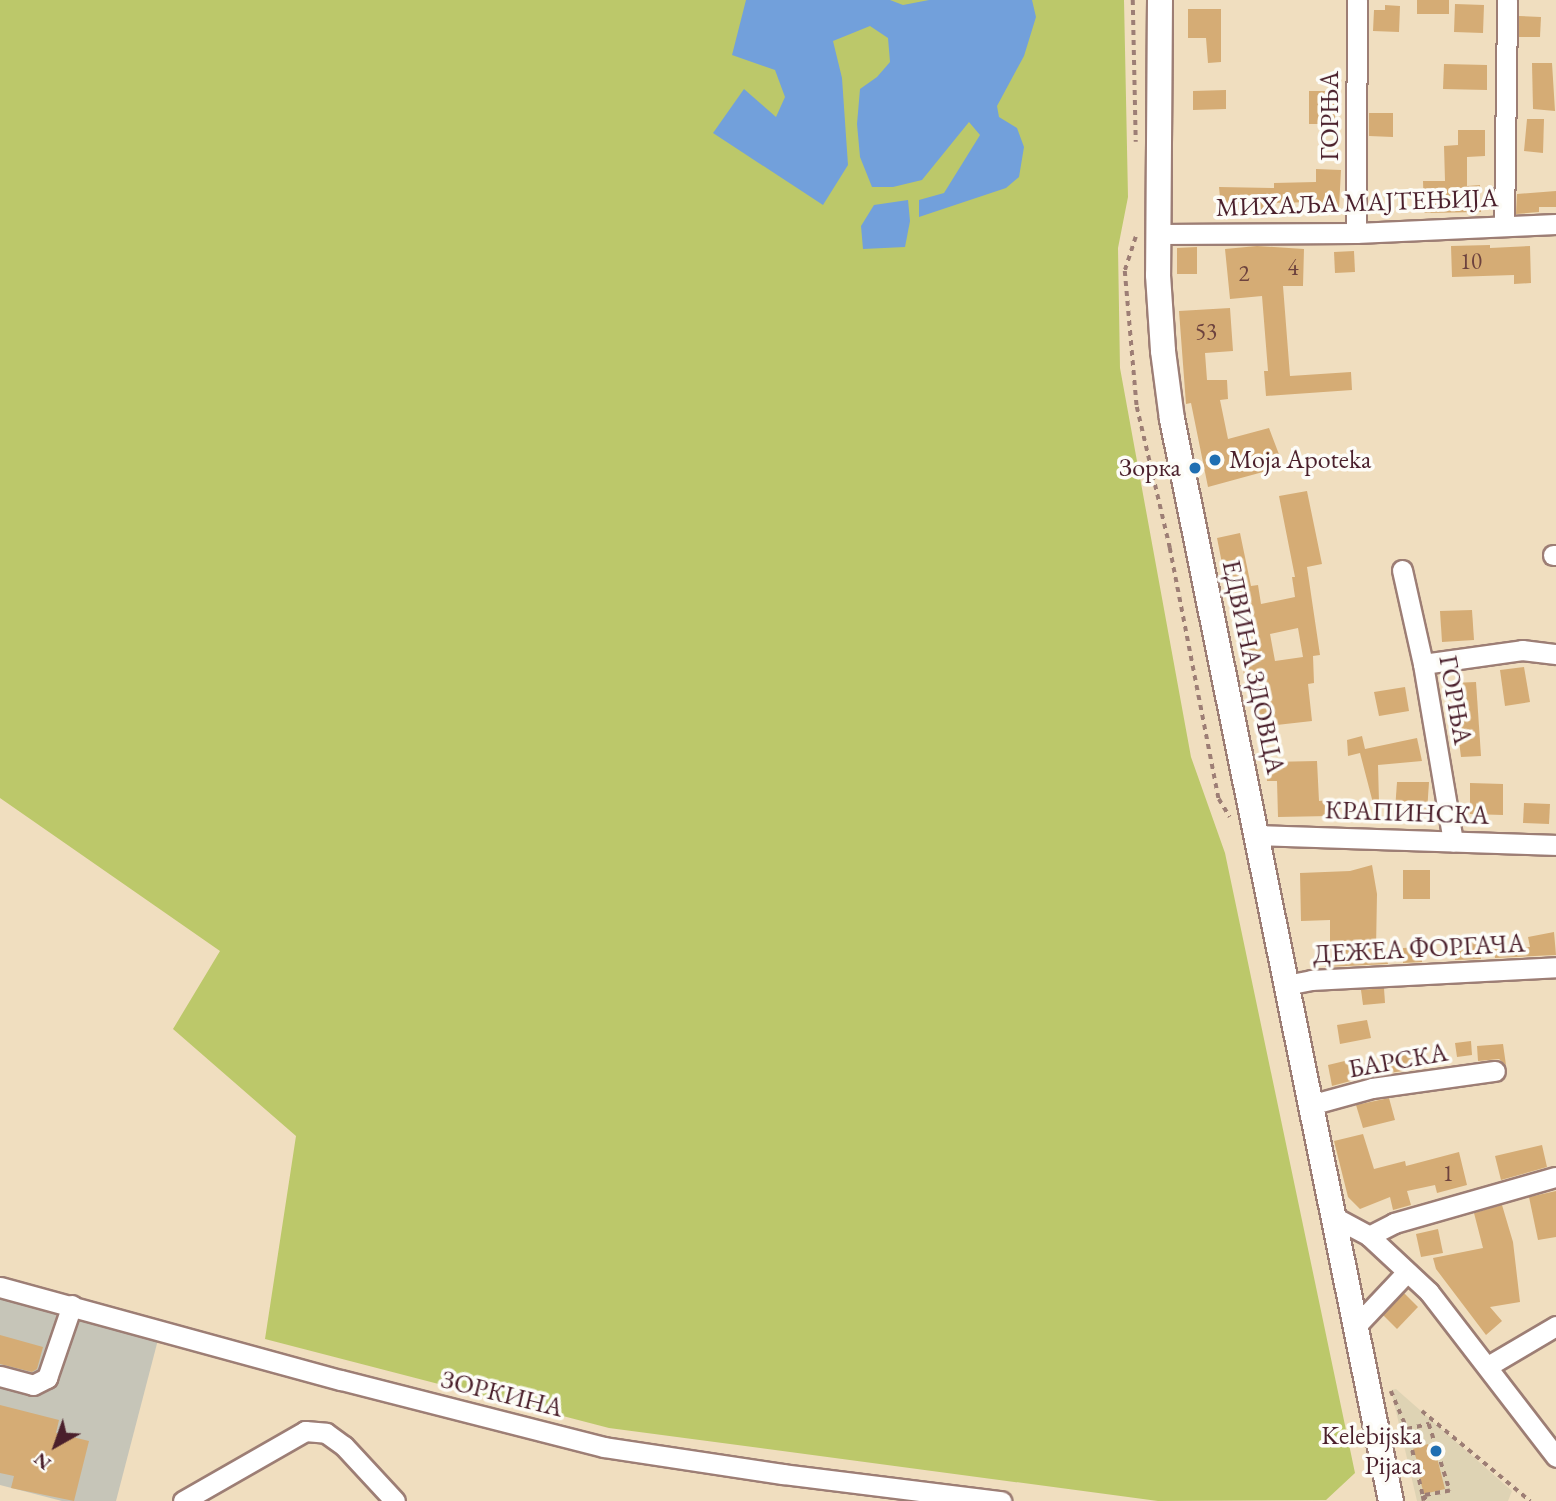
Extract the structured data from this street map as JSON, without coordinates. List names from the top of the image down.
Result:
{
  "streets": {
    "main road": ["ЕДВИНА ЗДОВЦА"],
    "street": [
      "ГОРЊА",
      "МИХАЉА МАЈТЕЊИЈА",
      "КРАПИНСКА",
      "ДЕЖЕА ФОРГАЧА",
      "БАРСКА",
      "ЗОРКИНА"
    ]
  },
  "crossings": [
    ["ГОРЊА", "МИХАЉА МАЈТЕЊИЈА"],
    ["ГОРЊА", "КРАПИНСКА"],
    ["МИХАЉА МАЈТЕЊИЈА", "ЕДВИНА ЗДОВЦА"],
    ["ЕДВИНА ЗДОВЦА", "КРАПИНСКА"],
    ["ЕДВИНА ЗДОВЦА", "ДЕЖЕА ФОРГАЧА"],
    ["ЕДВИНА ЗДОВЦА", "БАРСКА"]
  ],
  "places": ["Moja Apoteka", "Зорка", "Kelebijska Pijaca"],
  "house_numbers": [
    "10",
    "4",
    "2",
    "53",
    "1"
  ],
  "north": "bottom left"
}
